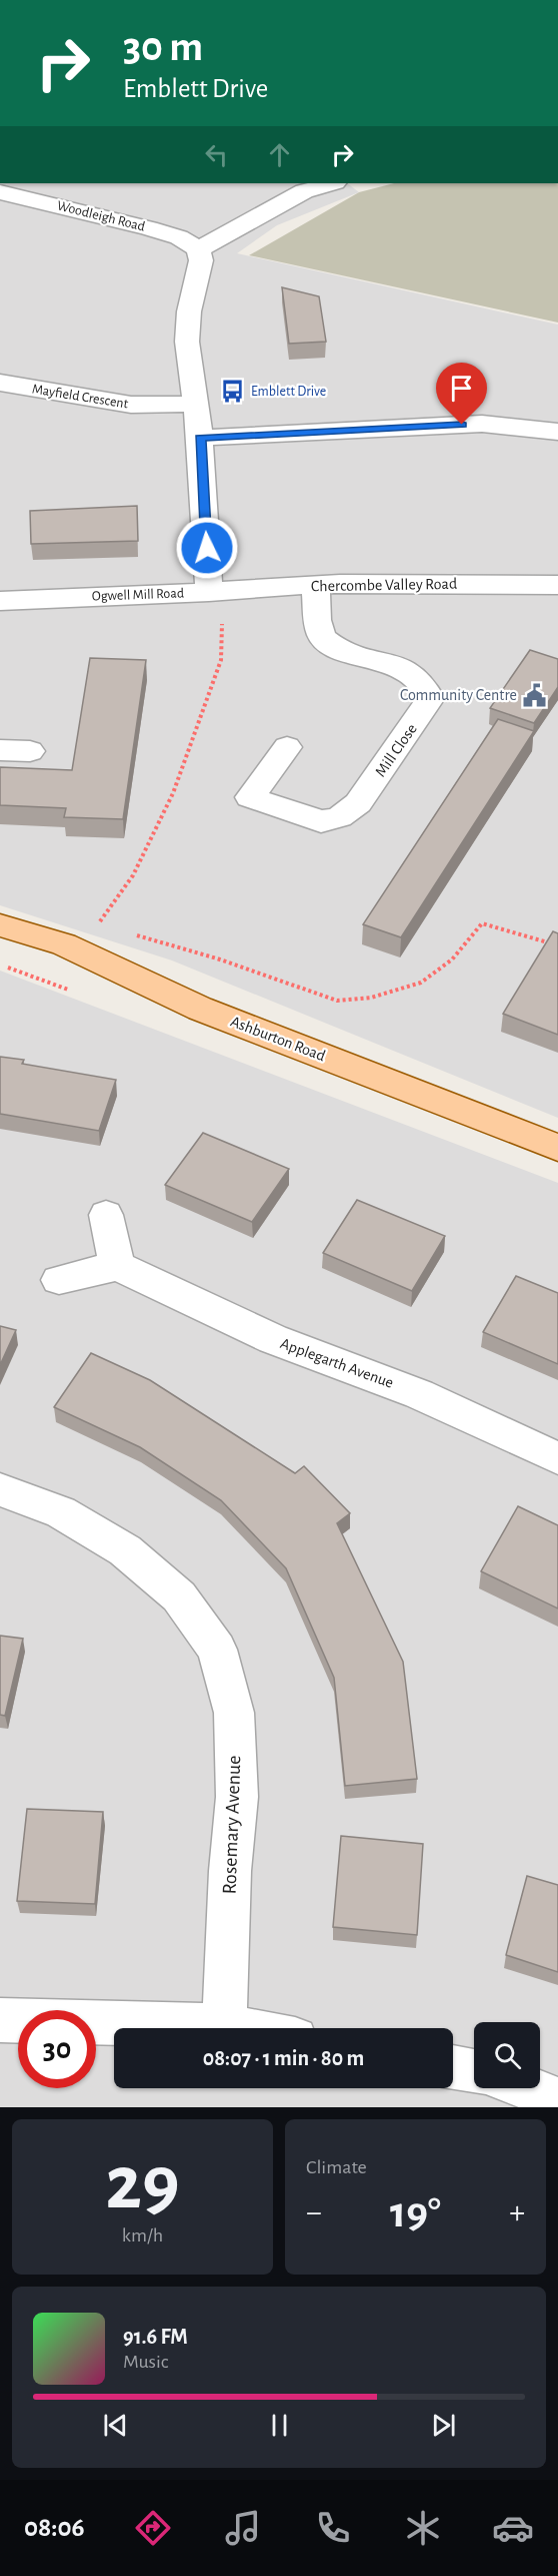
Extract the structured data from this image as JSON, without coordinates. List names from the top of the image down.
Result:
{
  "streets": {
    "main road": ["Ashburton Road"],
    "street": [
      "Woodleigh Road",
      "Mayfield Crescent",
      "Chercombe Valley Road",
      "Ogwell Mill Road",
      "Mill Close",
      "Applegarth Avenue",
      "Rosemary Avenue"
    ]
  },
  "crossings": [
    ["Chercombe Valley Road", "Ogwell Mill Road"],
    ["Chercombe Valley Road", "Mill Close"]
  ],
  "places": {
    "bus stop": ["Emblett Drive"],
    "public building": ["Community Centre"]
  },
  "page": {
    "turn": ["30 m", "Emblett Drive"],
    "limit": "30",
    "trip": "08:07 · 1 min · 80 m",
    "tile": [
      ["29", "km/h"],
      "Climate"
    ],
    "heat": ["−", "19°", "+"],
    "song": ["91.6 FM", "Music"],
    "tabs": "08:06"
  }
}
